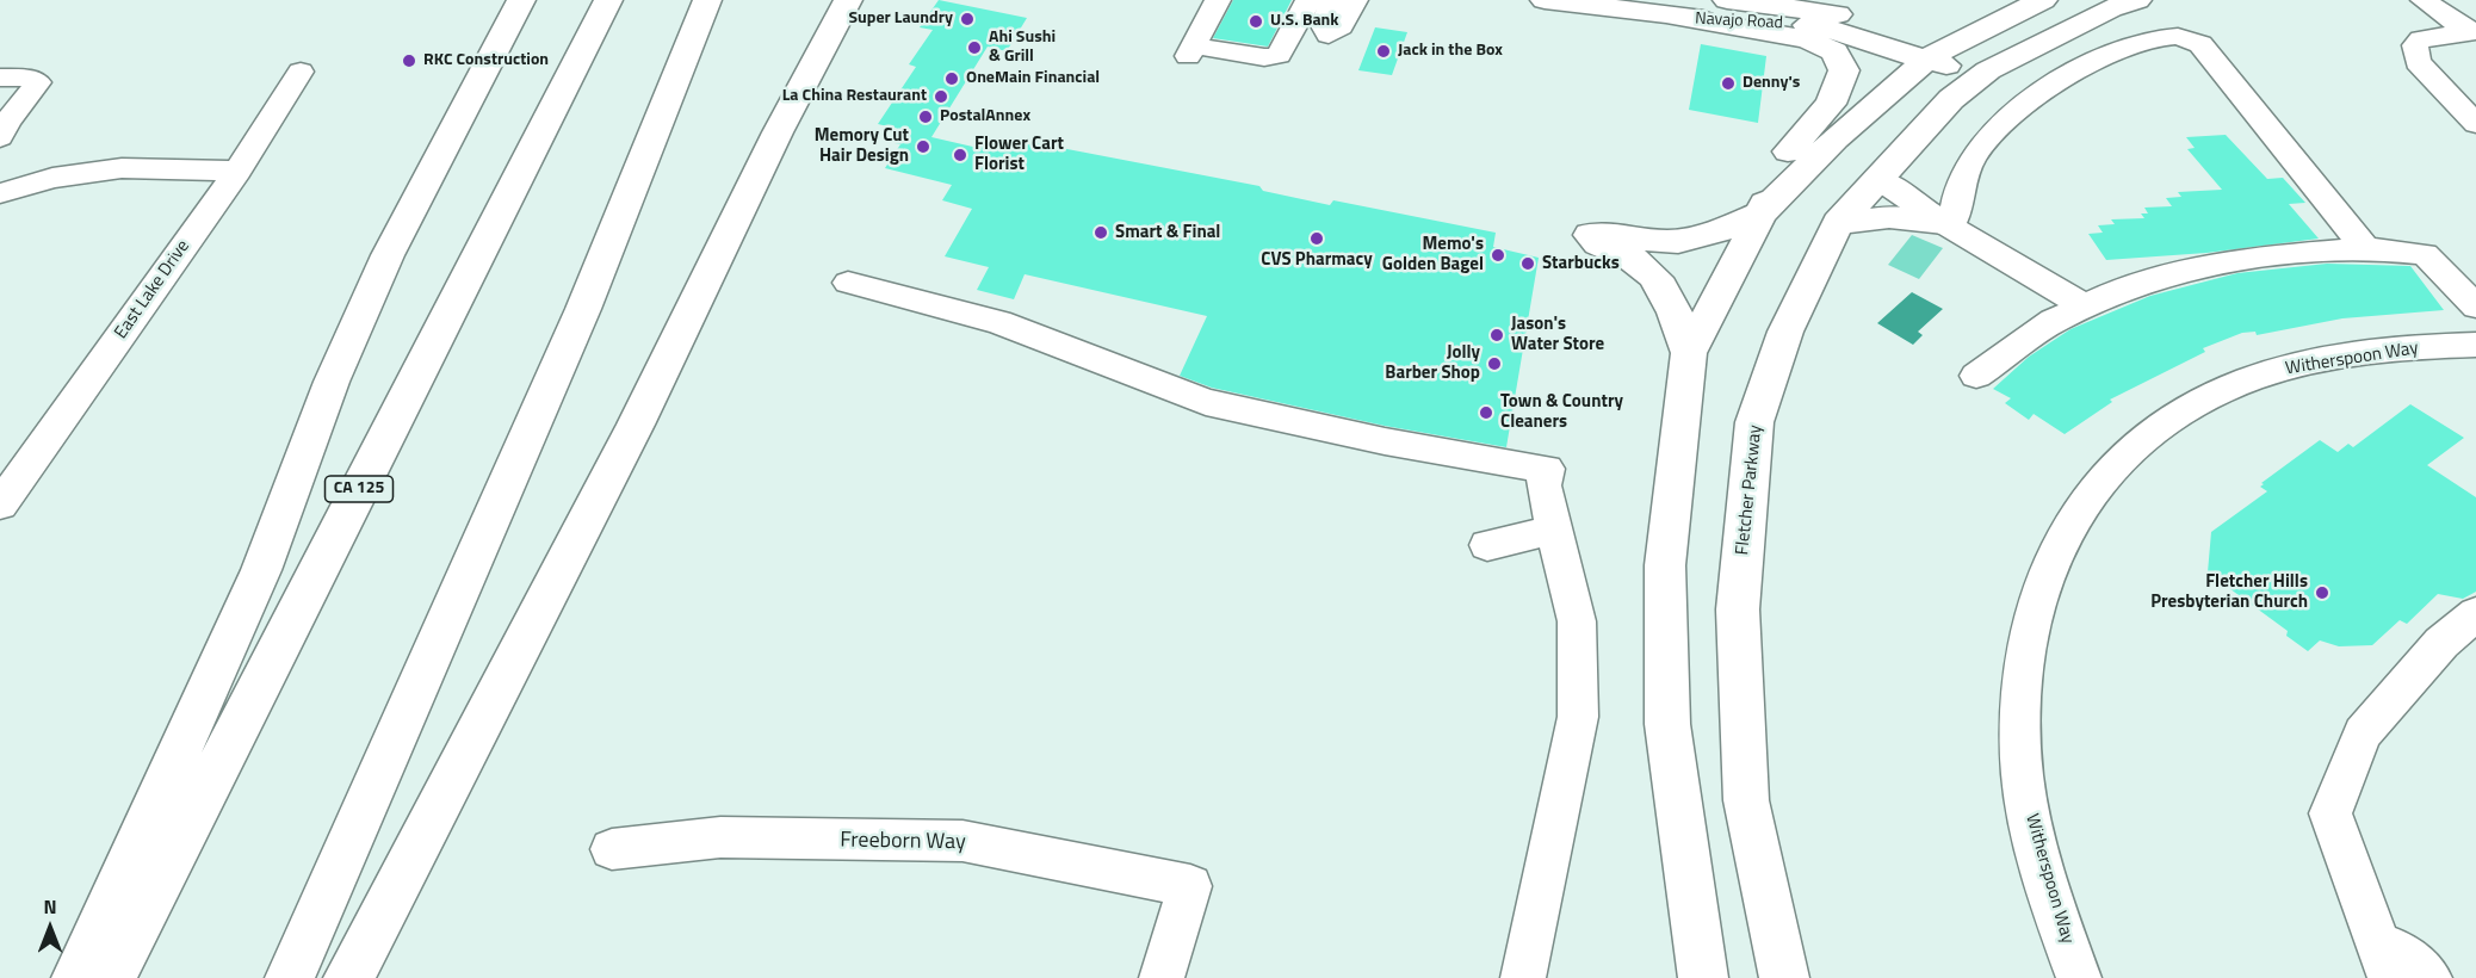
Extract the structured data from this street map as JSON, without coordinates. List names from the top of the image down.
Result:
{
  "streets": {
    "main road": ["Navajo Road", "CA 125", "Fletcher Parkway"],
    "street": ["East Lake Drive", "Witherspoon Way", "Freeborn Way"]
  },
  "crossings": [
    ["Navajo Road", "Fletcher Parkway"]
  ],
  "places": [
    "Super Laundry",
    "U.S. Bank",
    "Ahi Sushi & Grill",
    "Jack in the Box",
    "RKC Construction",
    "OneMain Financial",
    "Denny's",
    "La China Restaurant",
    "PostalAnnex",
    "Memory Cut Hair Design",
    "Flower Cart Florist",
    "Smart & Final",
    "CVS Pharmacy",
    "Memo's Golden Bagel",
    "Starbucks",
    "Jason's Water Store",
    "Jolly Barber Shop",
    "Town & Country Cleaners",
    "Fletcher Hills Presbyterian Church"
  ],
  "north": "top"
}
